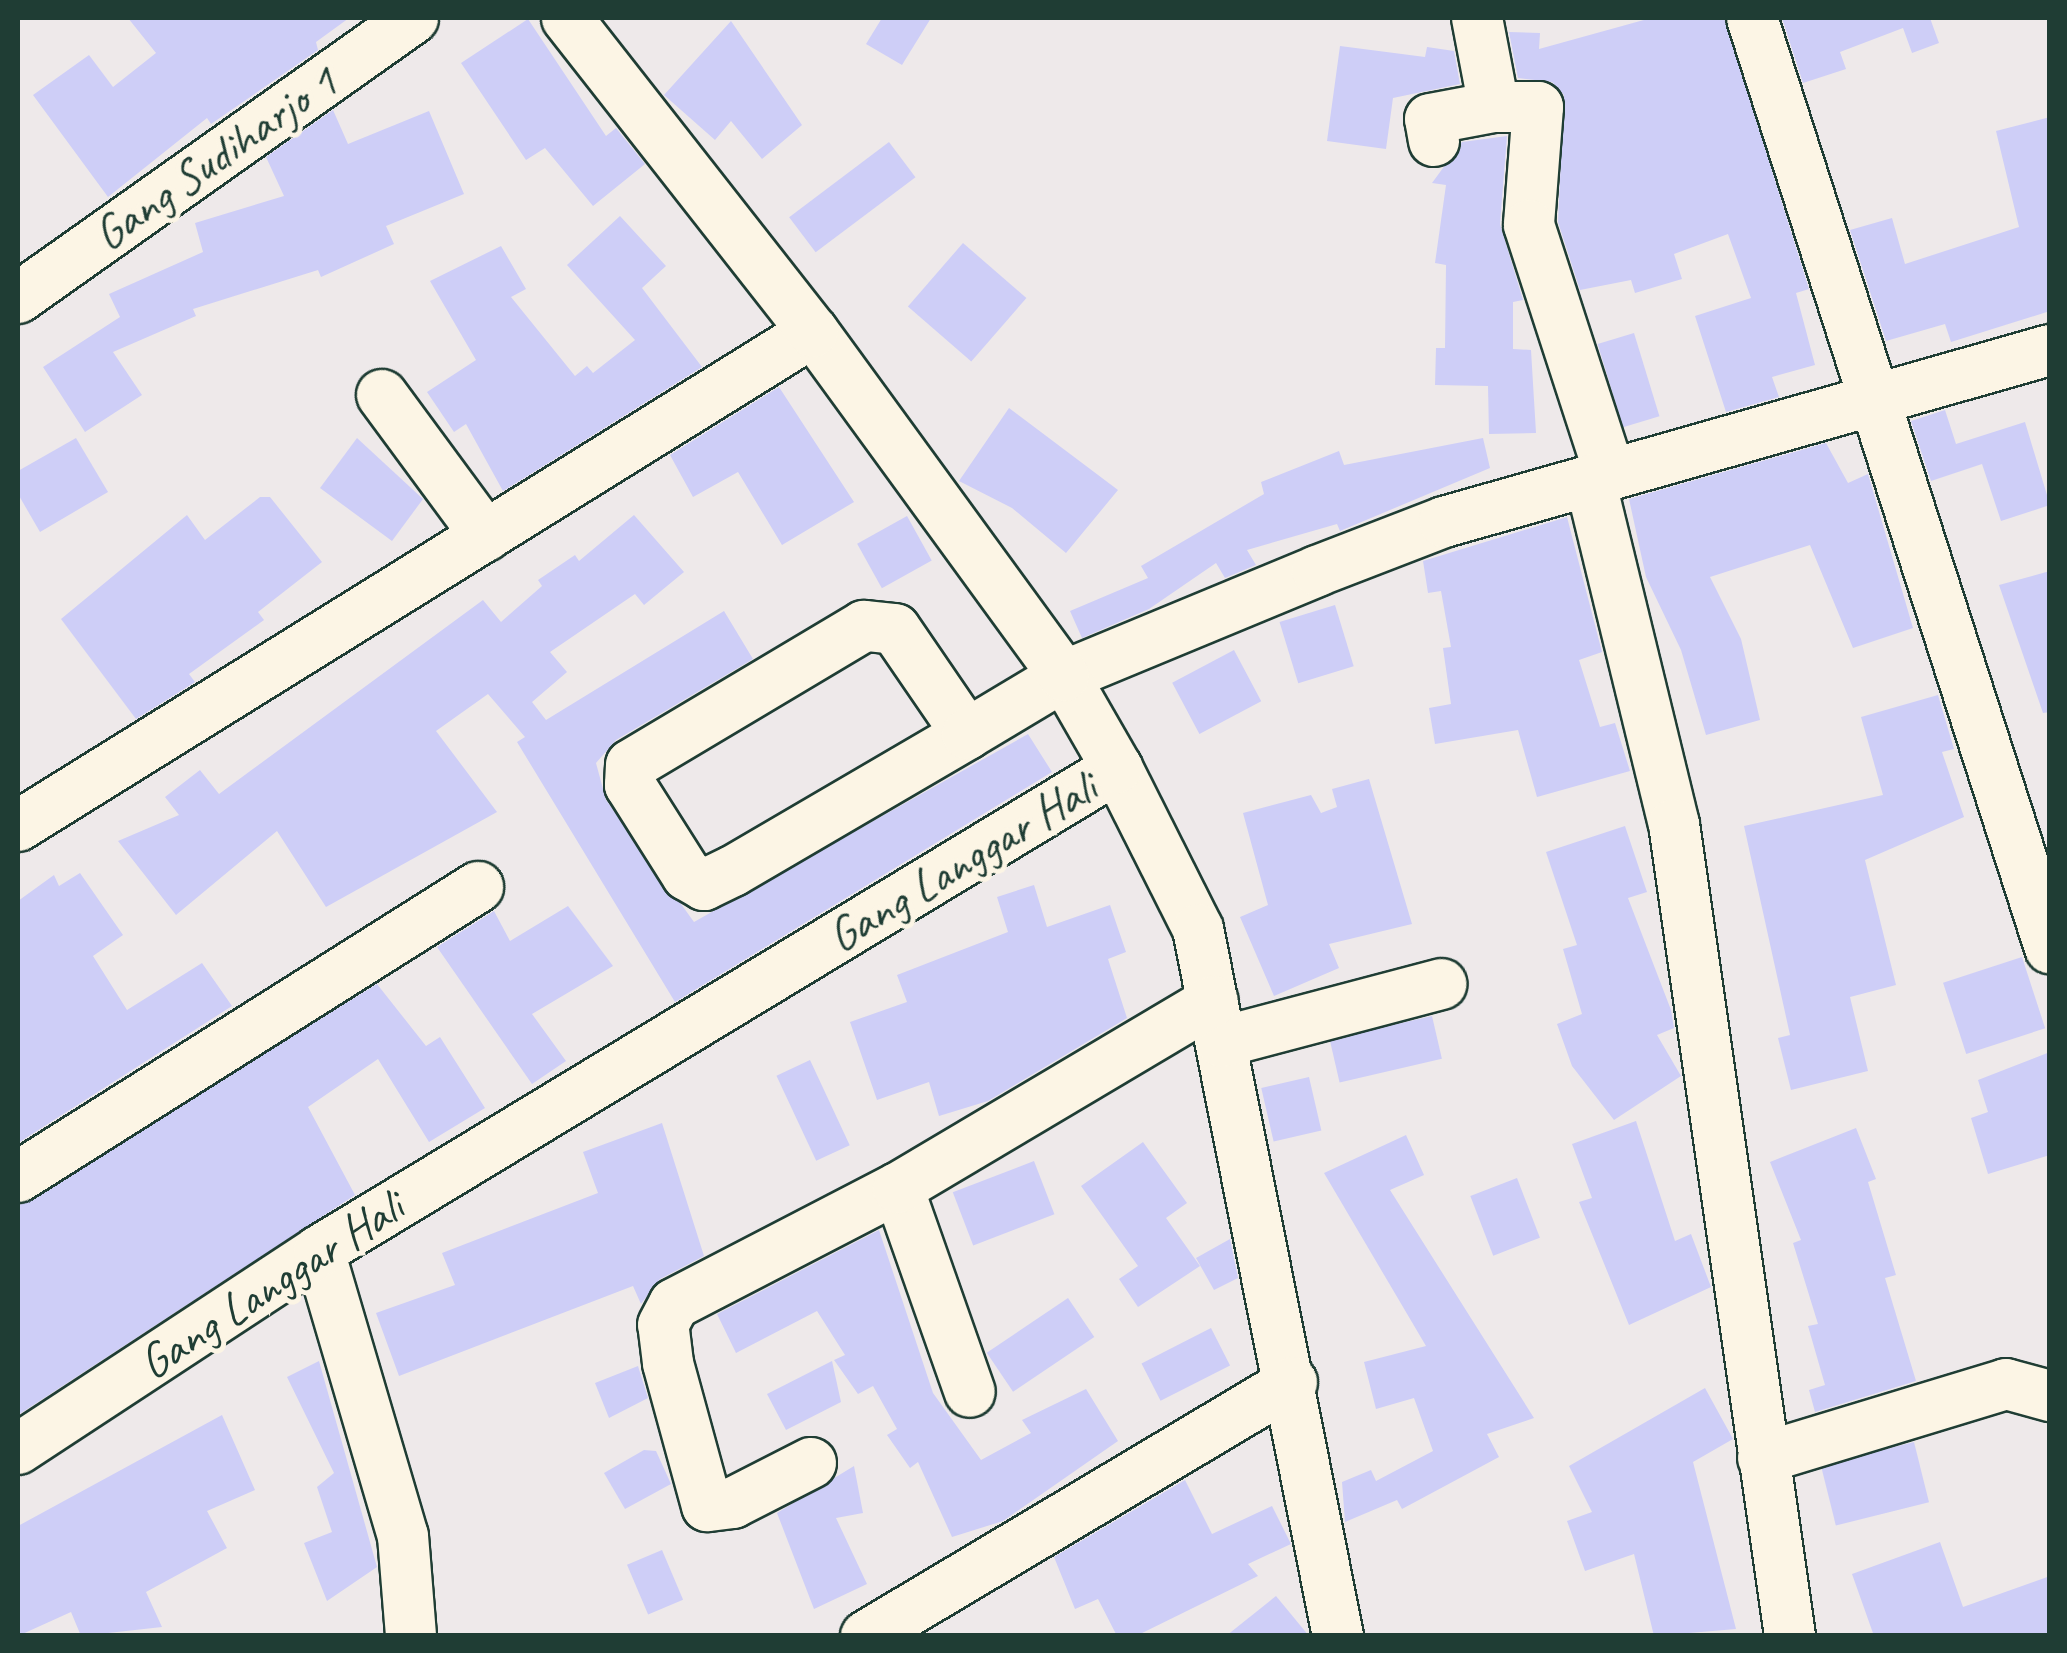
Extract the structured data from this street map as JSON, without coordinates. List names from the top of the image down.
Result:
{
  "streets": {
    "street": ["Gang Sudiharjo 1", "Gang Langgar Hali"]
  }
}
